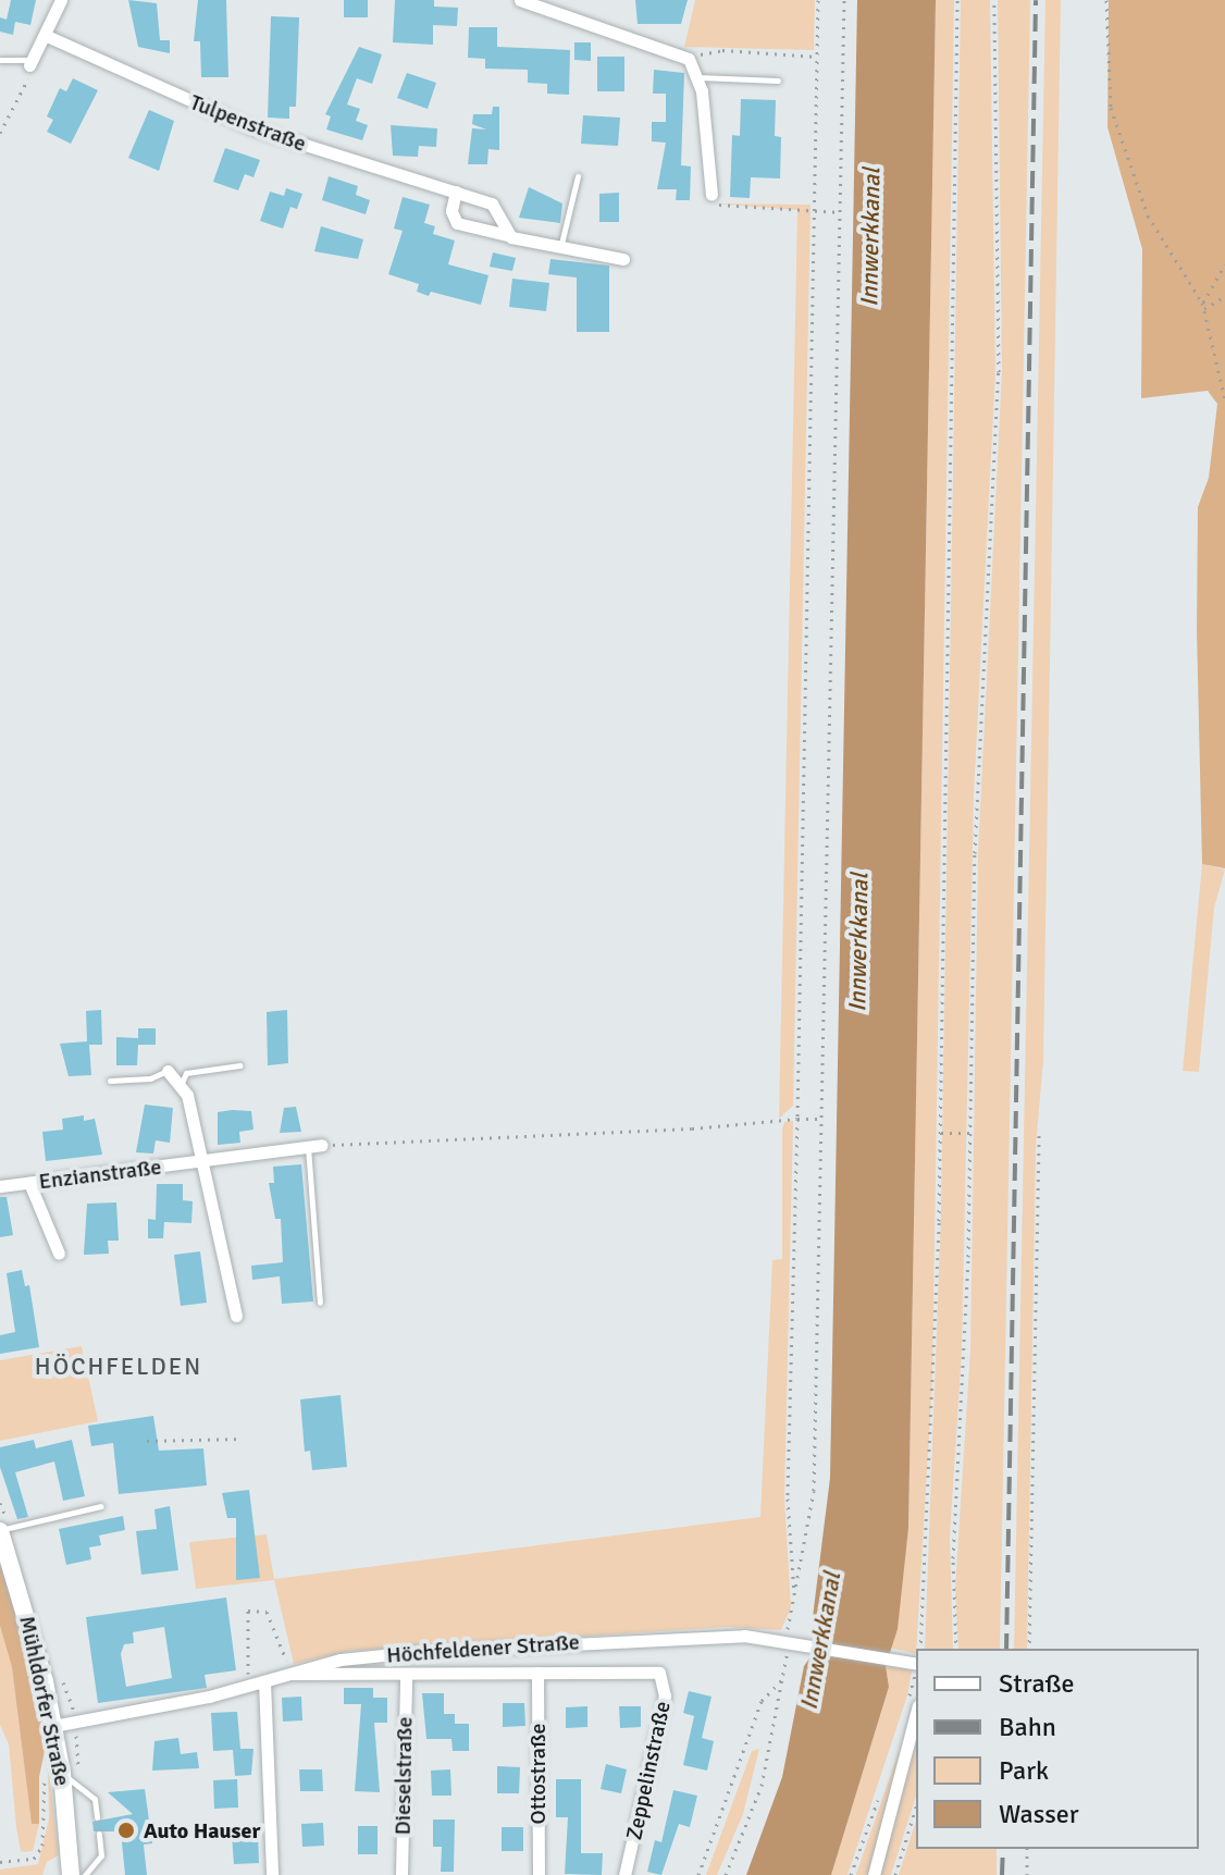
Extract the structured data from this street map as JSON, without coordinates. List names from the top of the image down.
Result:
{
  "streets": {
    "street": [
      "Tulpenstraße",
      "Enzianstraße",
      "Höchfeldener Straße",
      "Mühldorfer Straße",
      "Zeppelinstraße",
      "Ottostraße",
      "Dieselstraße"
    ]
  },
  "crossings": [
    ["Höchfeldener Straße", "Mühldorfer Straße"],
    ["Höchfeldener Straße", "Zeppelinstraße"],
    ["Zeppelinstraße", "Ottostraße"],
    ["Zeppelinstraße", "Dieselstraße"]
  ],
  "districts": ["HÖCHFELDEN"],
  "water": ["Innwerkkanal"],
  "places": ["Auto Hauser"],
  "legend": [
    "Straße",
    "Bahn",
    "Park",
    "Wasser"
  ]
}
